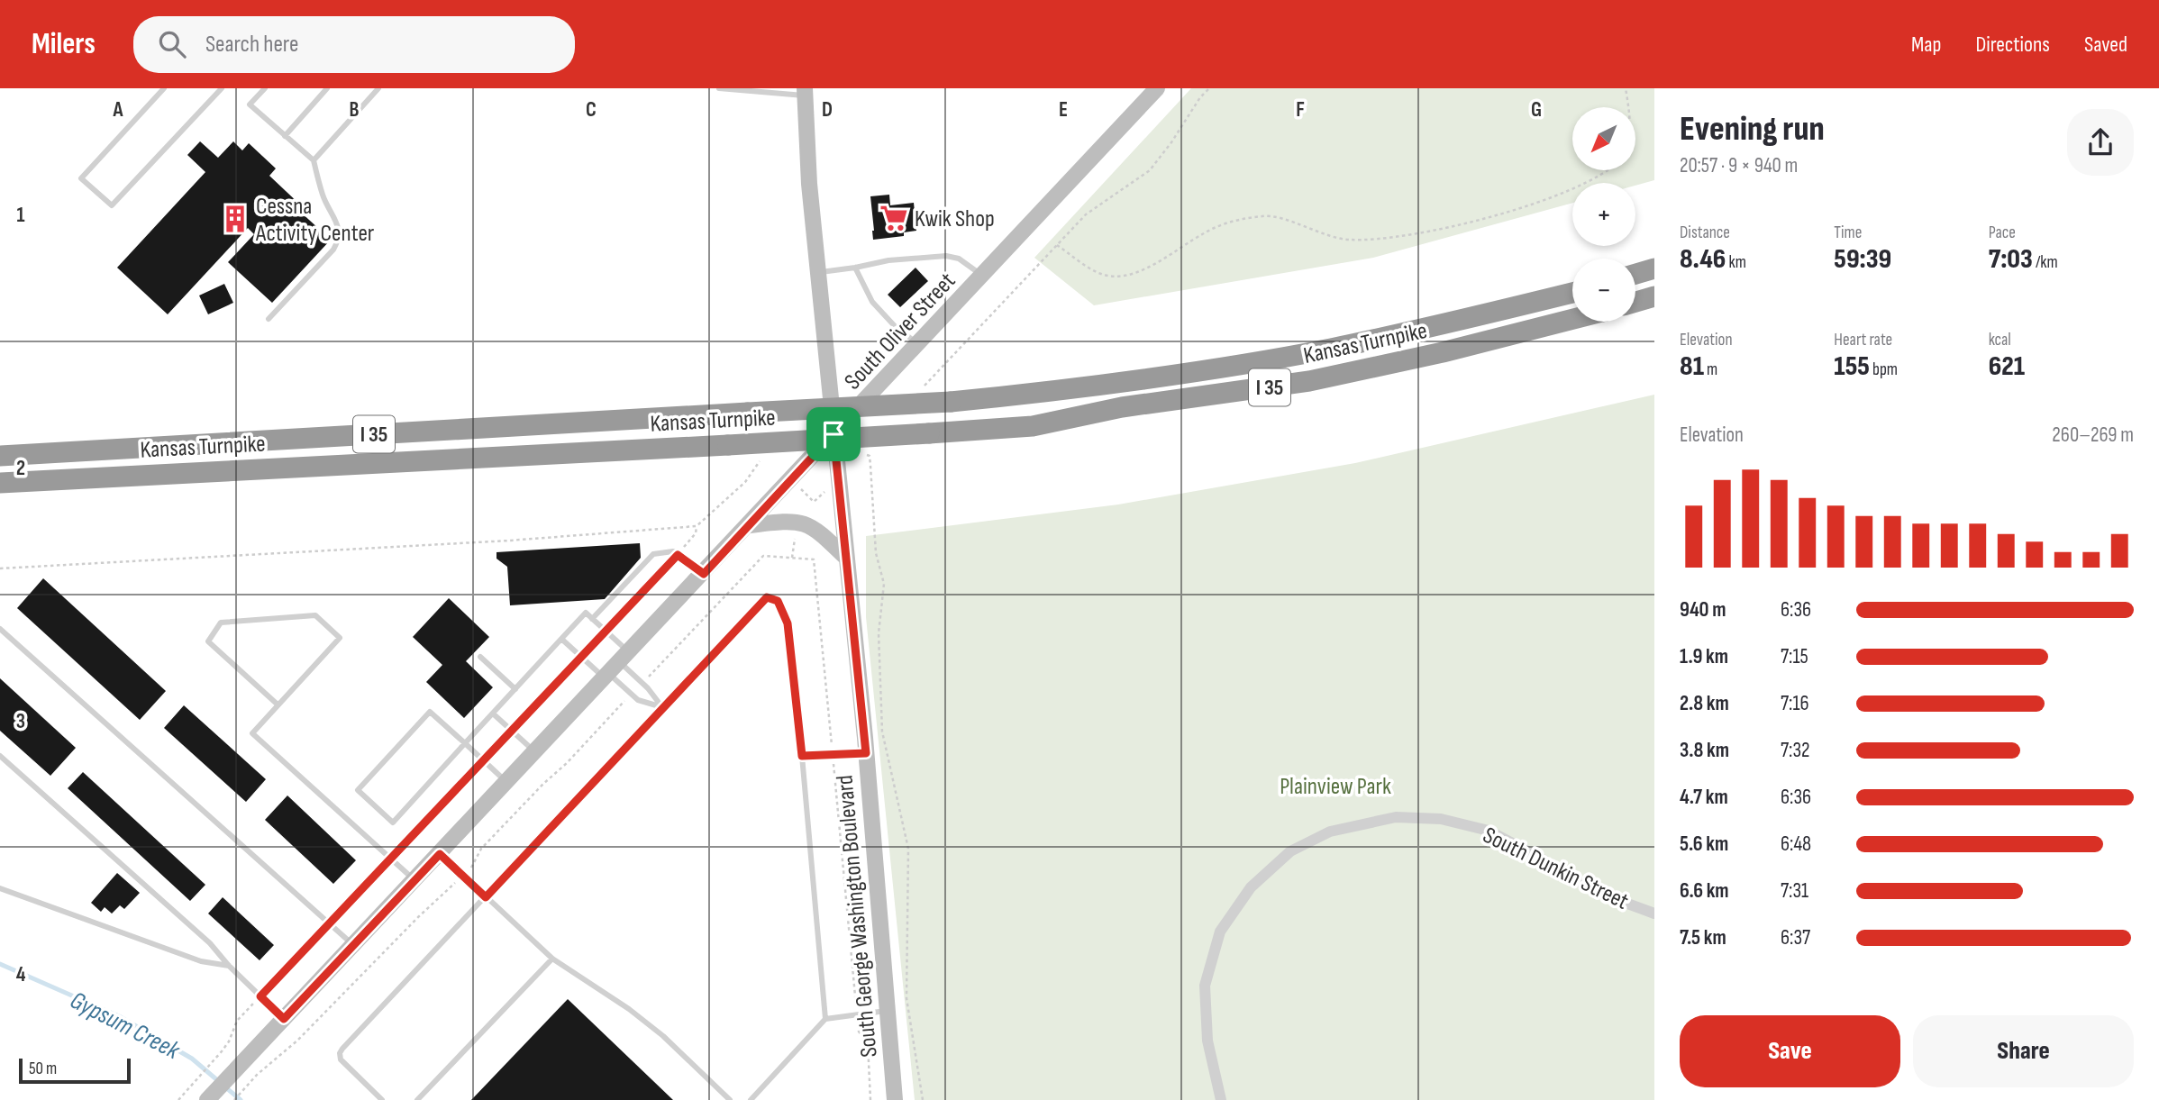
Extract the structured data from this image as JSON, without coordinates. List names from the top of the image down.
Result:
{
  "streets": {
    "highway": ["Kansas Turnpike", "I 35"],
    "main road": ["South Oliver Street", "South George Washington Boulevard"],
    "street": ["South Dunkin Street"]
  },
  "crossings": [
    ["South Oliver Street", "South George Washington Boulevard"]
  ],
  "water": ["Gypsum Creek"],
  "parks": ["Plainview Park"],
  "places": {
    "supermarket": ["Kwik Shop"],
    "building": ["Cessna Activity Center"]
  },
  "scale_bar": "50 m",
  "north": "bottom left",
  "page": {
    "header": "Milers",
    "search": "Search here",
    "nav": ["Map", "Directions", "Saved"],
    "heading": ["Evening run", "20:57 · 9 × 940 m"],
    "map_buttons": ["+", "−"],
    "stats": [
      ["Distance", "8.46 km"],
      ["Time", "59:39"],
      ["Pace", "7:03 /km"],
      ["Elevation", "81 m"],
      ["Heart rate", "155 bpm"],
      ["kcal", "621"]
    ],
    "chart": ["Elevation", "260–269 m"],
    "list": [
      {
        "name": "940 m",
        "note": "6:36"
      },
      {
        "name": "1.9 km",
        "note": "7:15"
      },
      {
        "name": "2.8 km",
        "note": "7:16"
      },
      {
        "name": "3.8 km",
        "note": "7:32"
      },
      {
        "name": "4.7 km",
        "note": "6:36"
      },
      {
        "name": "5.6 km",
        "note": "6:48"
      },
      {
        "name": "6.6 km",
        "note": "7:31"
      },
      {
        "name": "7.5 km",
        "note": "6:37"
      }
    ],
    "buttons": ["Save", "Share"],
    "scale": "50 m"
  },
  "grid": {
    "columns": [
      "A",
      "B",
      "C",
      "D",
      "E",
      "F",
      "G"
    ],
    "rows": [
      "1",
      "2",
      "3",
      "4"
    ]
  }
}
